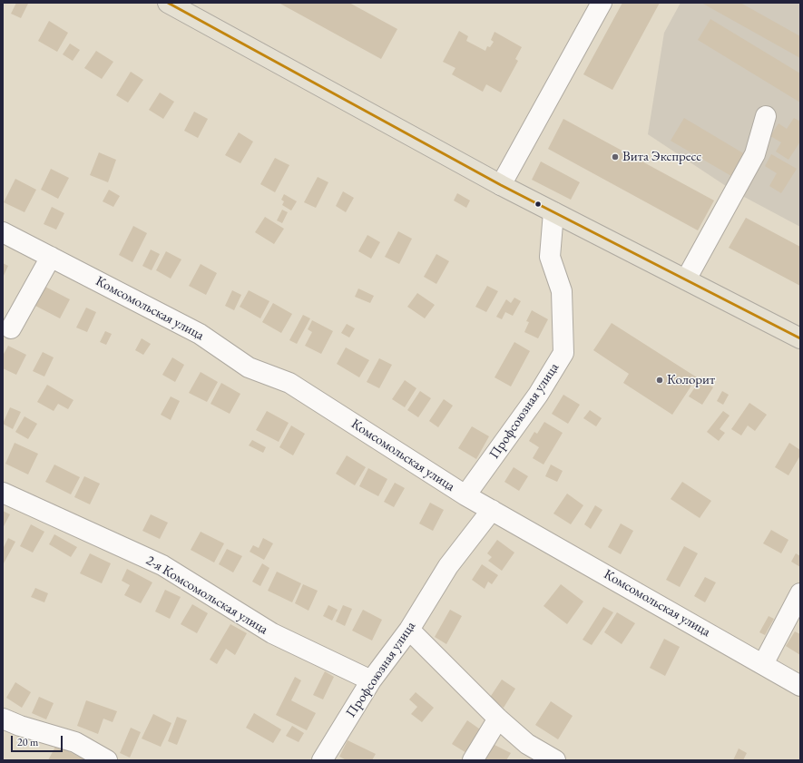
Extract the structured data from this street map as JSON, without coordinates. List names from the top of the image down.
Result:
{
  "streets": {
    "street": ["Комсомольская улица", "Профсоюзная улица", "2-я Комсомольская улица"]
  },
  "crossings": [
    ["Комсомольская улица", "Профсоюзная улица"],
    ["Профсоюзная улица", "2-я Комсомольская улица"]
  ],
  "places": ["Вита Экспресс", "Колорит"],
  "scale_bar": "20 m"
}
